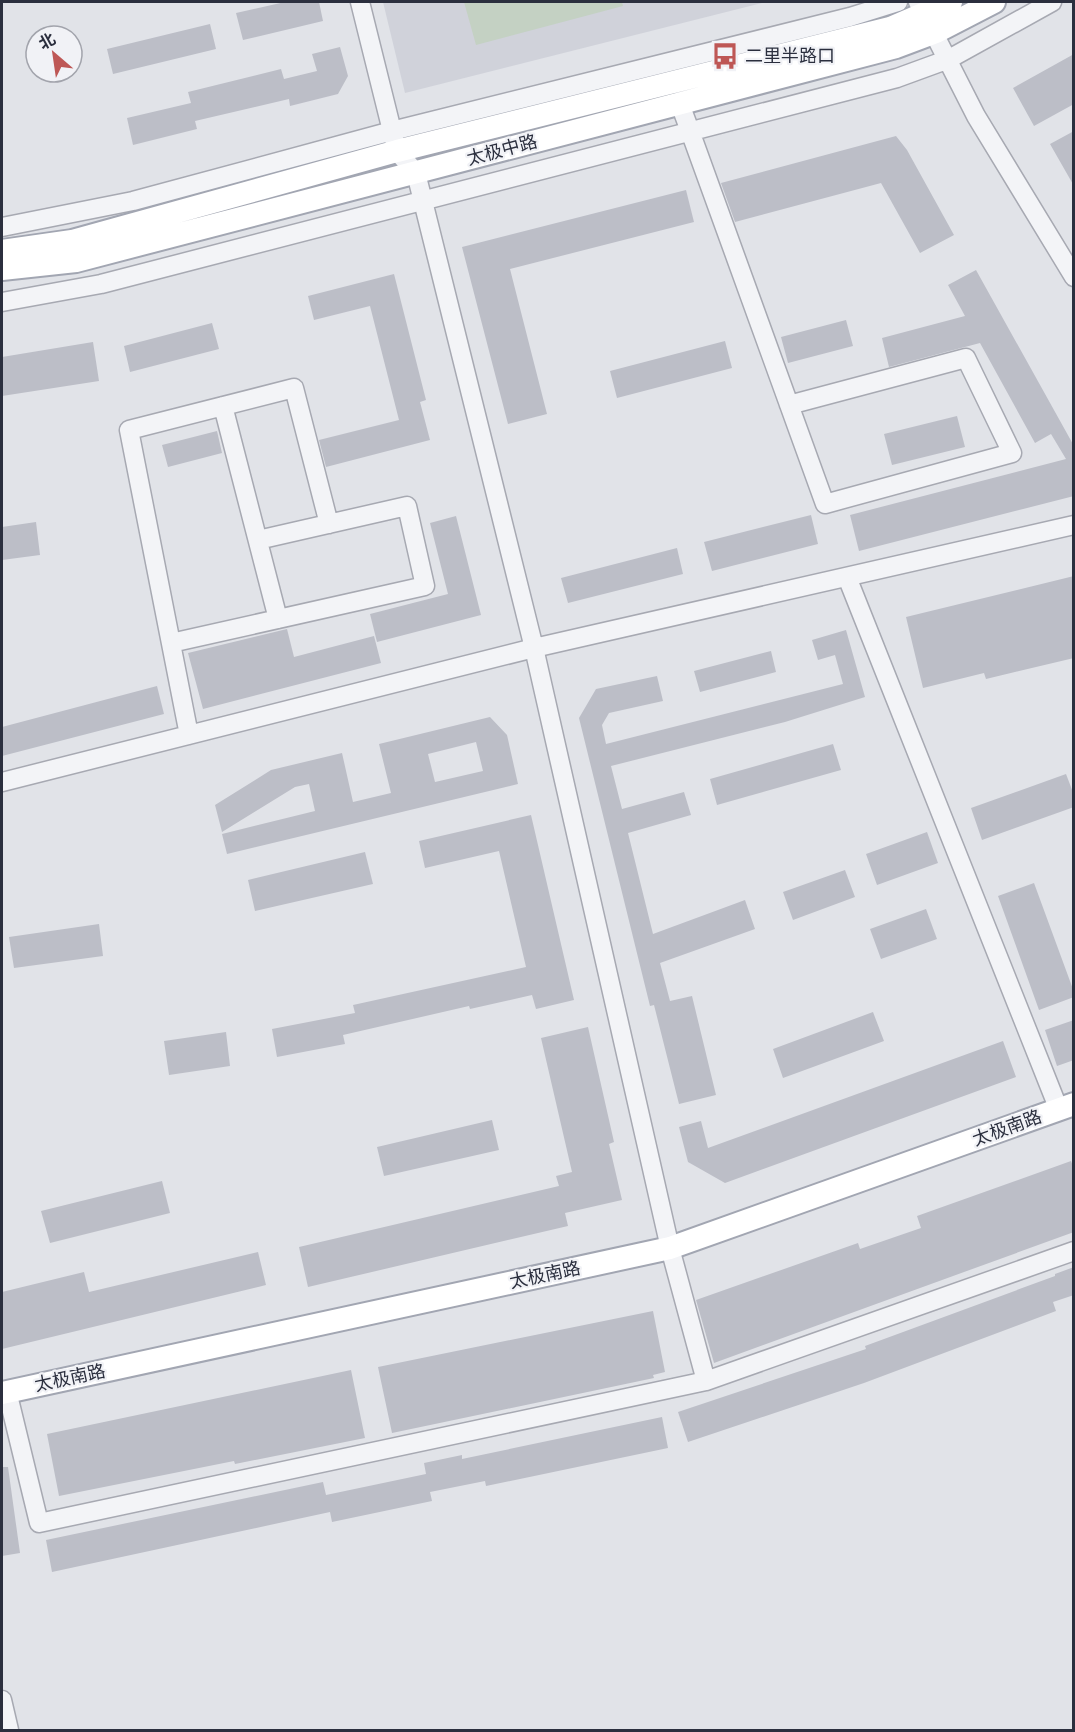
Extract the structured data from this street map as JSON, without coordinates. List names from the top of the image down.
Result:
{
  "streets": {
    "main road": ["太极中路", "太极南路"]
  },
  "places": {
    "bus stop": ["二里半路口"]
  },
  "north": "top left"
}
